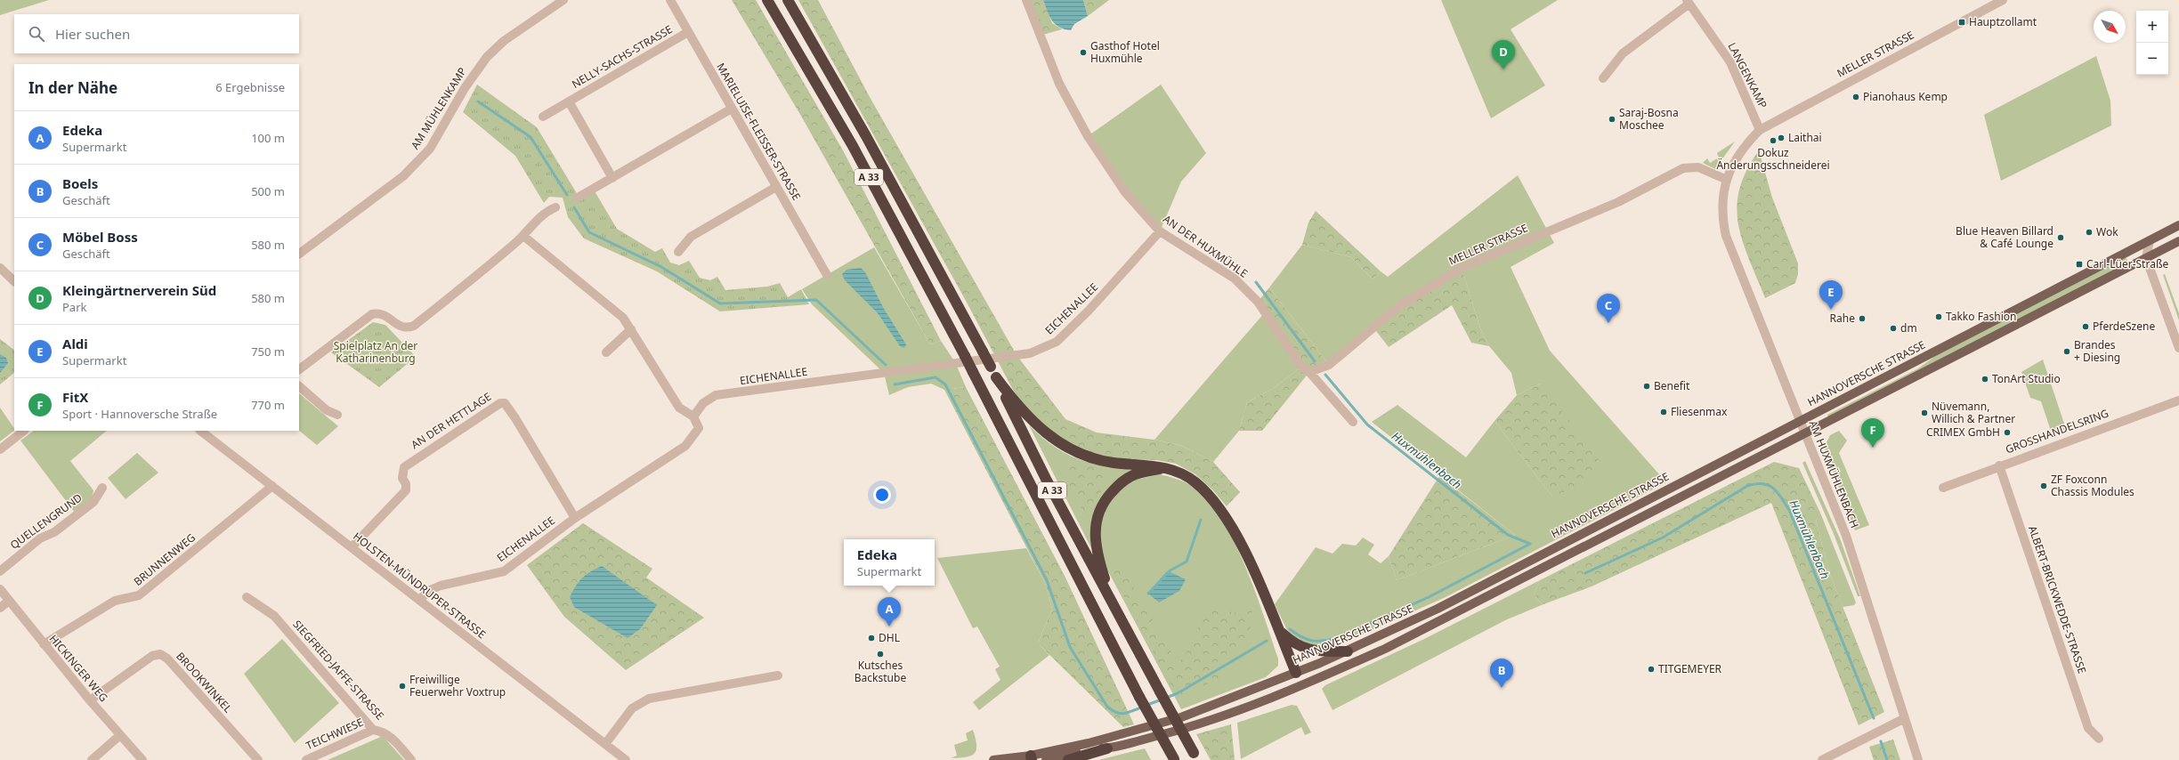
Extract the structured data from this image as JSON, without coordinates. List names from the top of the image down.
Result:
{
  "streets": {
    "highway": ["A 33"],
    "main road": ["HANNOVERSCHE STRASSE"],
    "street": [
      "MELLER STRASSE",
      "NELLY-SACHS-STRASSE",
      "LANGENKAMP",
      "AM MÜHLENKAMP",
      "MARIELUISE-FLEISSER-STRASSE",
      "AN DER HUXMÜHLE",
      "EICHENALLEE",
      "AN DER HETTLAGE",
      "GROSSHANDELSRING",
      "AM HUXMÜHLENBACH",
      "QUELLENGRUND",
      "BRUNNENWEG",
      "HOLSTEN-MÜNDRUPER-STRASSE",
      "ALBERT-BRICKWEDDE-STRASSE",
      "HICKINGER WEG",
      "SIEGFRIED-JAFFE-STRASSE",
      "BROOKWINKEL",
      "TEICHWIESE"
    ]
  },
  "crossings": [
    ["MELLER STRASSE", "LANGENKAMP"],
    ["MELLER STRASSE", "AN DER HUXMÜHLE"],
    ["MELLER STRASSE", "AM HUXMÜHLENBACH"],
    ["NELLY-SACHS-STRASSE", "MARIELUISE-FLEISSER-STRASSE"],
    ["LANGENKAMP", "AM HUXMÜHLENBACH"],
    ["AN DER HUXMÜHLE", "EICHENALLEE"],
    ["EICHENALLEE", "AN DER HETTLAGE"],
    ["EICHENALLEE", "HOLSTEN-MÜNDRUPER-STRASSE"],
    ["HANNOVERSCHE STRASSE", "AM HUXMÜHLENBACH"],
    ["AN DER HETTLAGE", "HOLSTEN-MÜNDRUPER-STRASSE"],
    ["GROSSHANDELSRING", "ALBERT-BRICKWEDDE-STRASSE"],
    ["BRUNNENWEG", "HOLSTEN-MÜNDRUPER-STRASSE"],
    ["BRUNNENWEG", "HICKINGER WEG"],
    ["HICKINGER WEG", "BROOKWINKEL"],
    ["SIEGFRIED-JAFFE-STRASSE", "TEICHWIESE"]
  ],
  "water": ["Huxmühlenbach"],
  "parks": ["Spielplatz An der Katharinenburg"],
  "places": {
    "transit": ["Hauptzollamt", "Carl-Lüer-Straße"],
    "other": [
      "Gasthof Hotel Huxmühle",
      "Pianohaus Kemp",
      "Saraj-Bosna Moschee",
      "Laithai",
      "Dokuz Änderungsschneiderei",
      "Wok",
      "Blue Heaven Billard & Café Lounge",
      "Takko Fashion",
      "Rahe",
      "PferdeSzene",
      "dm",
      "Brandes + Diesing",
      "TonArt Studio",
      "Benefit",
      "Fliesenmax",
      "Nüvemann, Willich & Partner",
      "CRIMEX GmbH",
      "ZF Foxconn Chassis Modules",
      "DHL",
      "Kutsches Backstube",
      "TITGEMEYER",
      "Freiwillige Feuerwehr Voxtrup"
    ]
  },
  "north": "bottom right",
  "page": {
    "map_buttons": ["+", "−"],
    "search": "Hier suchen",
    "pins": [
      "D",
      "E",
      "C",
      "F",
      "A",
      "B"
    ],
    "heading": ["In der Nähe", "6 Ergebnisse"],
    "list": [
      {
        "mark": "A",
        "name": "Edeka",
        "note": "Supermarkt",
        "value": "100 m"
      },
      {
        "mark": "B",
        "name": "Boels",
        "note": "Geschäft",
        "value": "500 m"
      },
      {
        "mark": "C",
        "name": "Möbel Boss",
        "note": "Geschäft",
        "value": "580 m"
      },
      {
        "mark": "D",
        "name": "Kleingärtnerverein Süd",
        "note": "Park",
        "value": "580 m"
      },
      {
        "mark": "E",
        "name": "Aldi",
        "note": "Supermarkt",
        "value": "750 m"
      },
      {
        "mark": "F",
        "name": "FitX",
        "note": "Sport · Hannoversche Straße",
        "value": "770 m"
      }
    ],
    "popup": ["Edeka", "Supermarkt"]
  }
}
